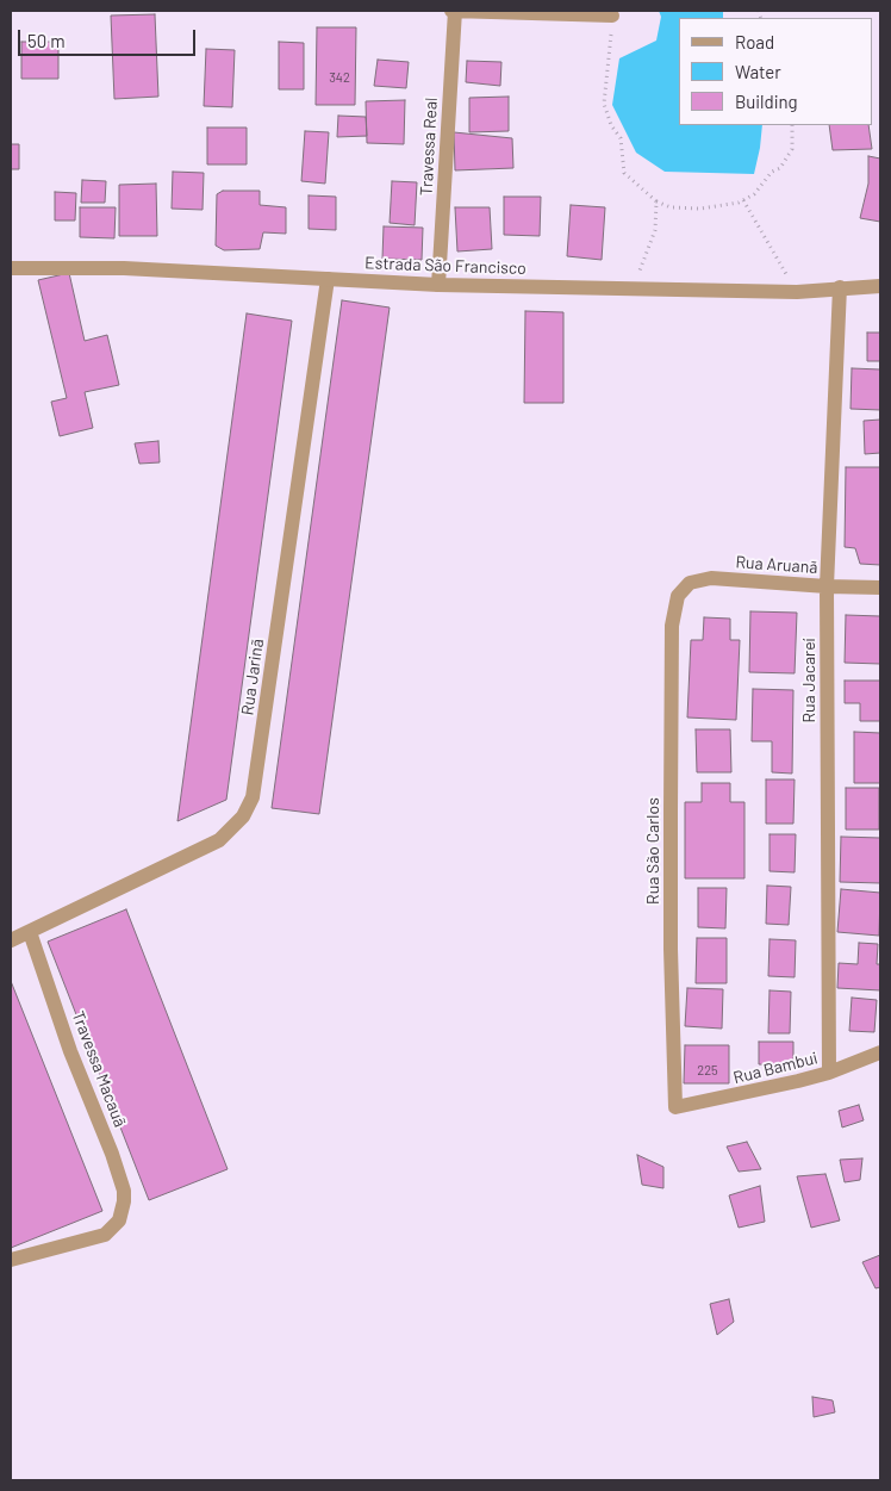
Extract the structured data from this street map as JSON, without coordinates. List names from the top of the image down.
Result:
{
  "streets": {
    "street": [
      "Travessa Real",
      "Estrada São Francisco",
      "Rua Aruanã",
      "Rua Jarinã",
      "Rua Jacareí",
      "Rua São Carlos",
      "Rua Bambui",
      "Travessa Macauã"
    ]
  },
  "crossings": [
    ["Travessa Real", "Estrada São Francisco"],
    ["Estrada São Francisco", "Rua Jarinã"],
    ["Estrada São Francisco", "Rua Jacareí"],
    ["Rua Aruanã", "Rua Jacareí"],
    ["Rua Aruanã", "Rua São Carlos"],
    ["Rua Jarinã", "Travessa Macauã"],
    ["Rua Jacareí", "Rua Bambui"],
    ["Rua São Carlos", "Rua Bambui"]
  ],
  "house_numbers": ["342", "225"],
  "legend": ["Road", "Water", "Building"],
  "scale_bar": "50 m"
}
